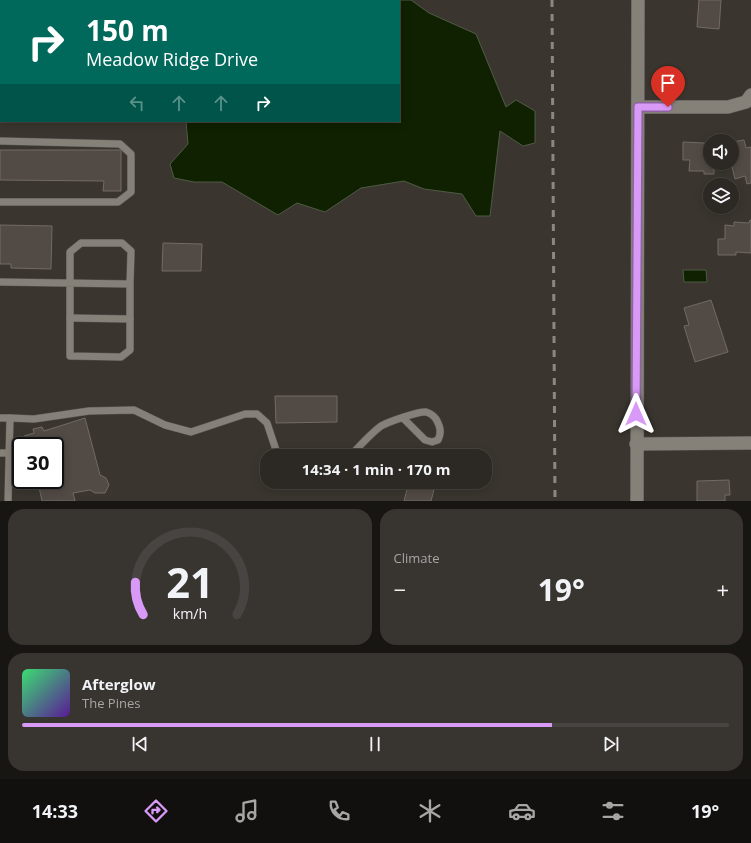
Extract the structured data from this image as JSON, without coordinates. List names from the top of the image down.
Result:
{
  "page": {
    "turn": ["150 m", "Meadow Ridge Drive"],
    "limit": "30",
    "trip": "14:34 · 1 min · 170 m",
    "tile": "Climate",
    "heat": ["−", "19°", "+"],
    "song": ["Afterglow", "The Pines"],
    "tabs": ["14:33", "19°"],
    "gauge": ["21", "km/h"]
  }
}
